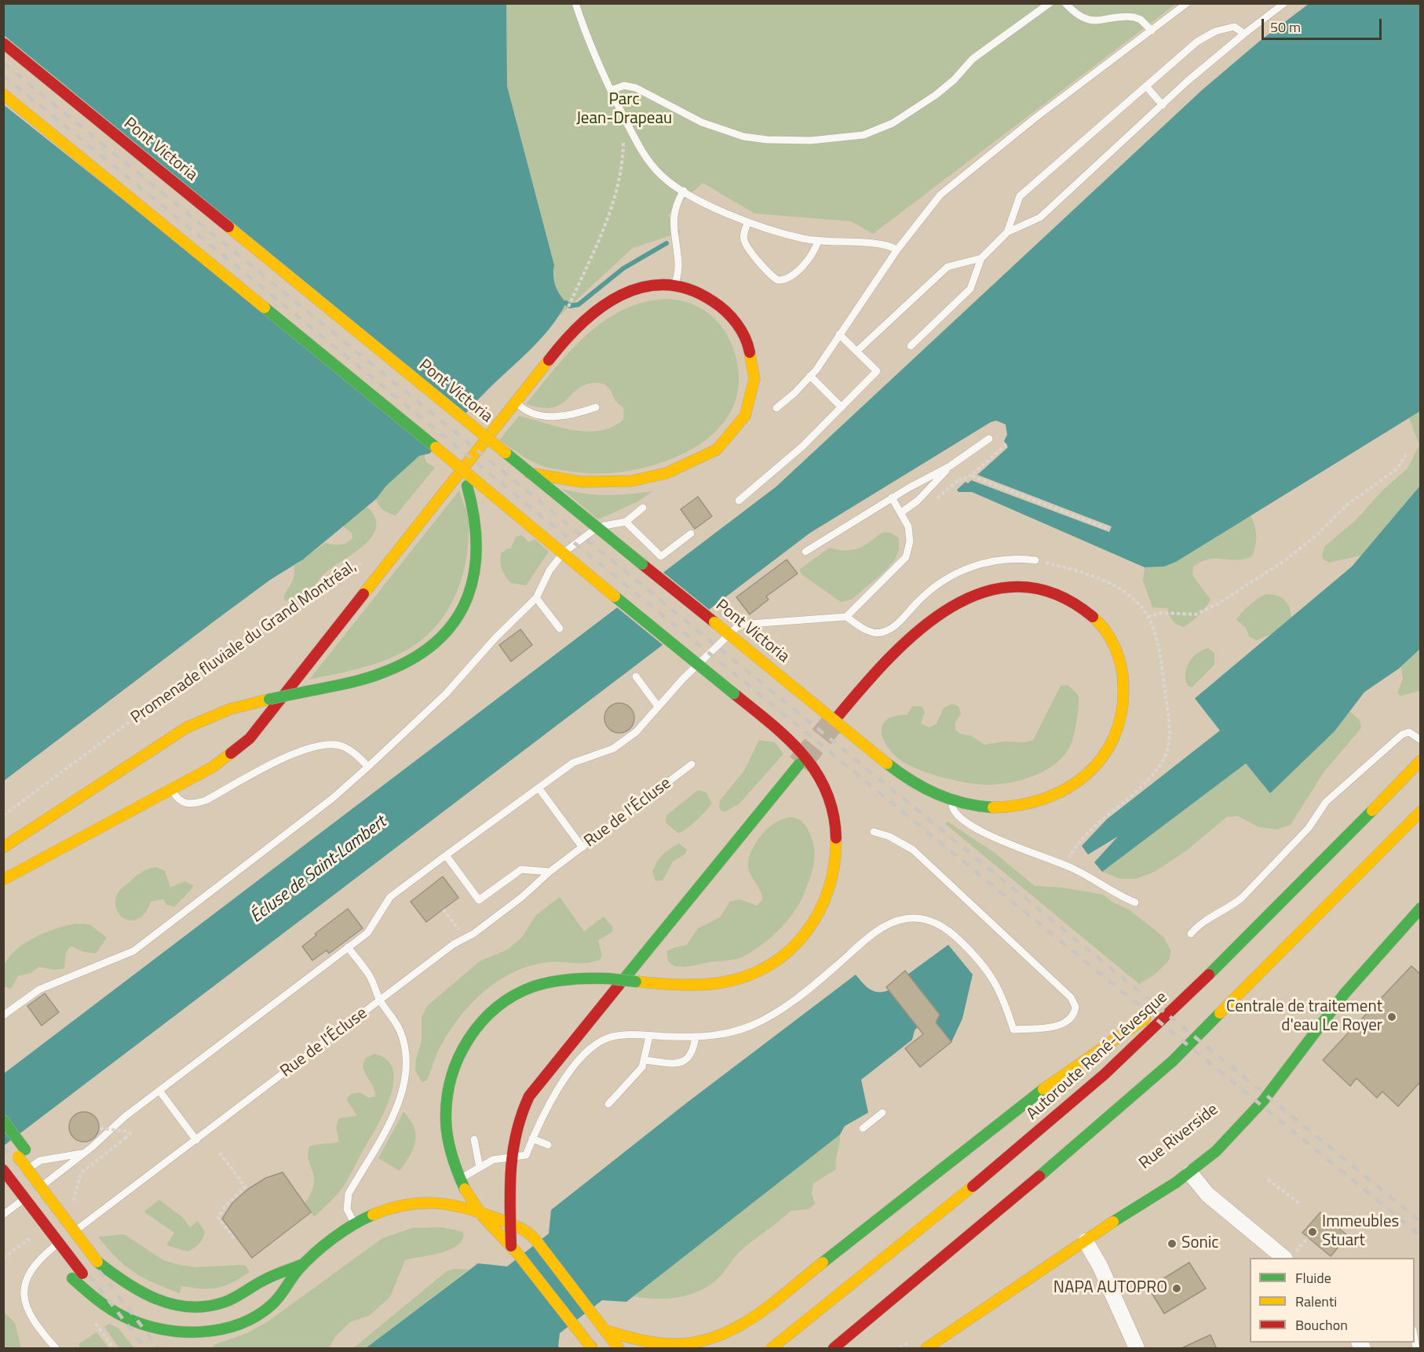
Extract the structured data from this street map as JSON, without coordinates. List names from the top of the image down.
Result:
{
  "streets": {
    "main road": ["Pont Victoria", "Autoroute René-Lévesque", "Rue Riverside"],
    "lane": ["Rue de l'Écluse"],
    "path": ["Promenade fluviale du Grand Montréal,"]
  },
  "water": ["Écluse de Saint-Lambert"],
  "parks": ["Parc Jean-Drapeau"],
  "places": [
    "Centrale de traitement d'eau Le Royer",
    "Immeubles Stuart",
    "Sonic",
    "NAPA AUTOPRO"
  ],
  "legend": ["Fluide", "Ralenti", "Bouchon"],
  "scale_bar": "50 m"
}
